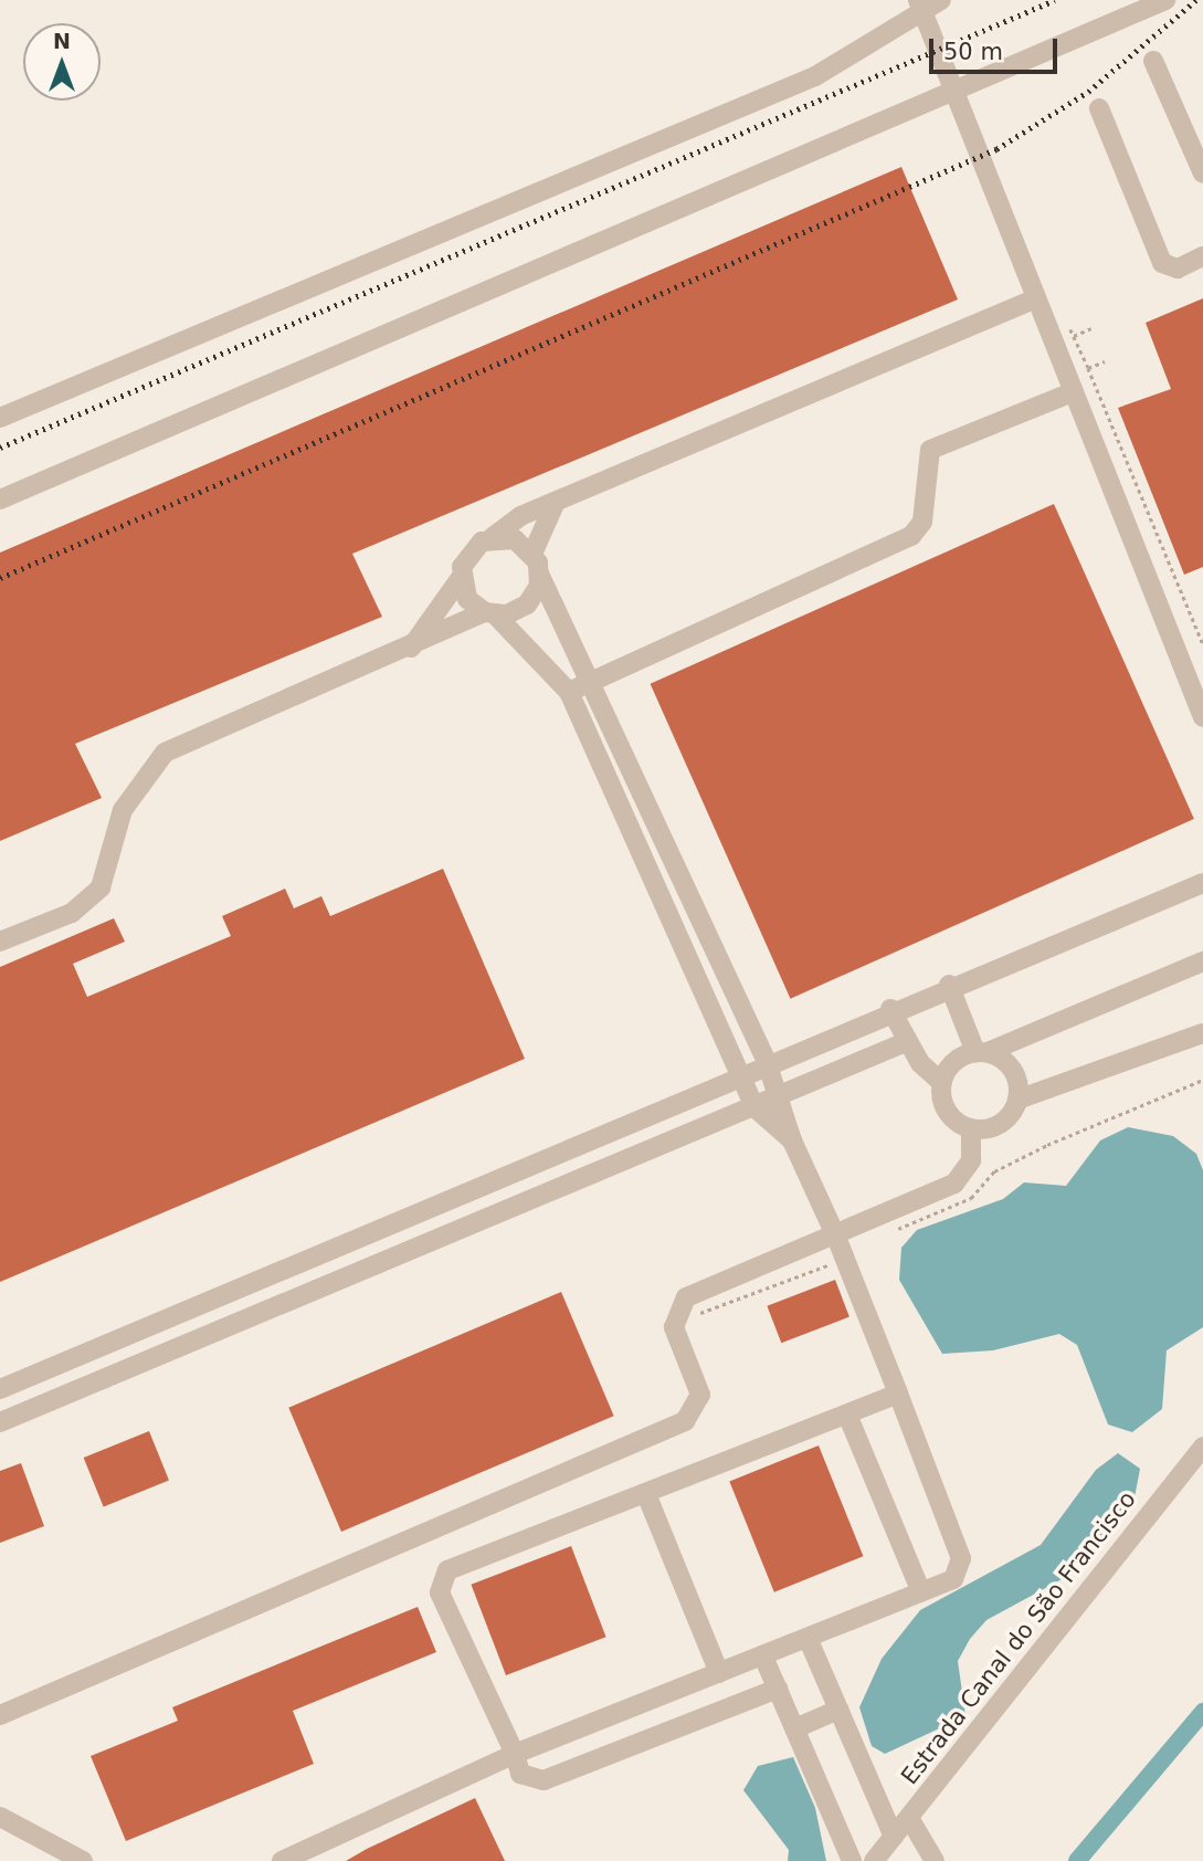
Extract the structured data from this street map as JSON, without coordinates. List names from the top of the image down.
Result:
{
  "streets": {
    "street": ["Estrada Canal do São Francisco"]
  },
  "scale_bar": "50 m",
  "north": "top"
}
